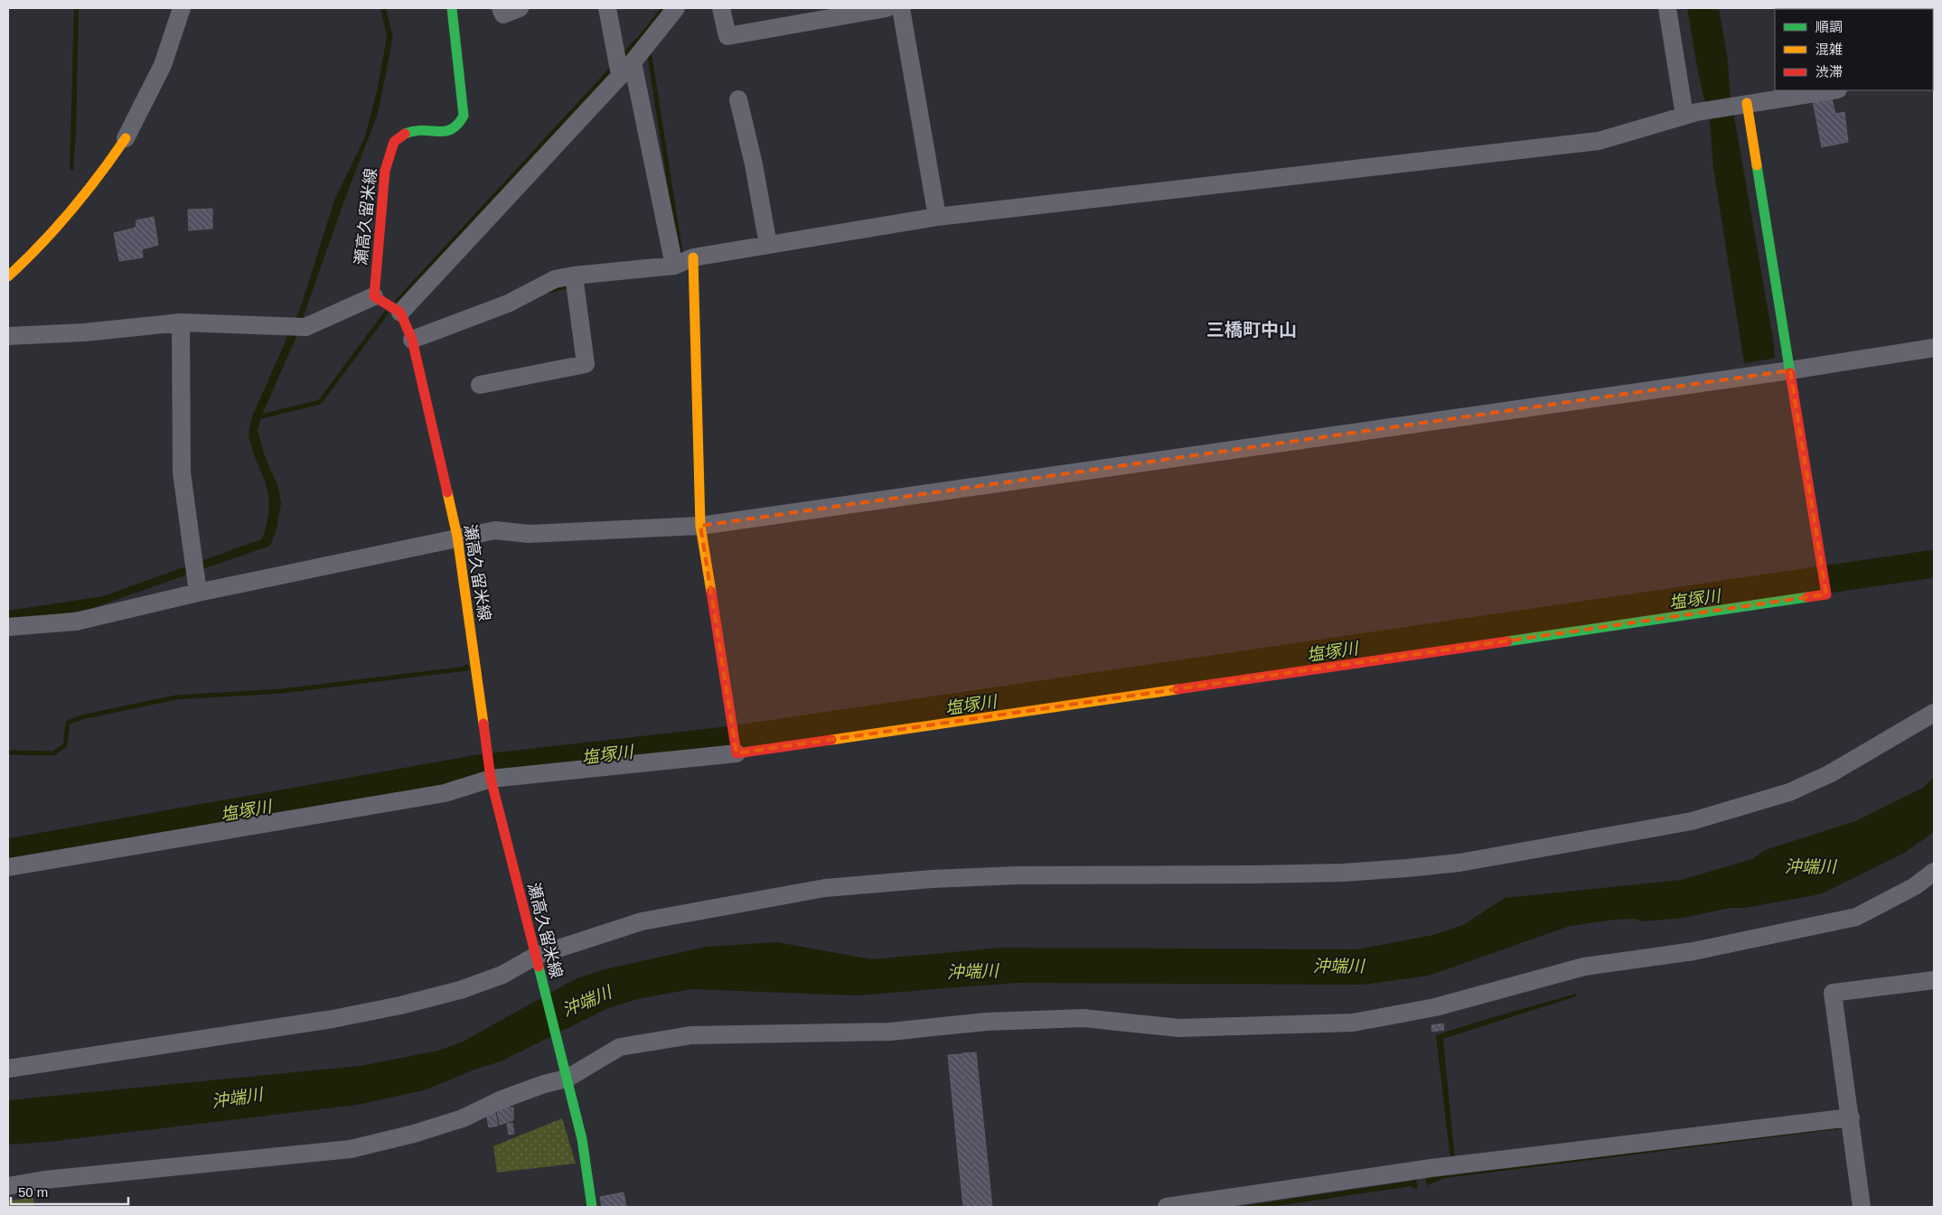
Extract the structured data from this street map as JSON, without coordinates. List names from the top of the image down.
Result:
{
  "streets": {
    "street": ["瀬高久留米線"]
  },
  "districts": ["三橋町中山"],
  "water": ["塩塚川", "沖端川"],
  "legend": ["順調", "混雑", "渋滞"],
  "scale_bar": "50 m"
}
